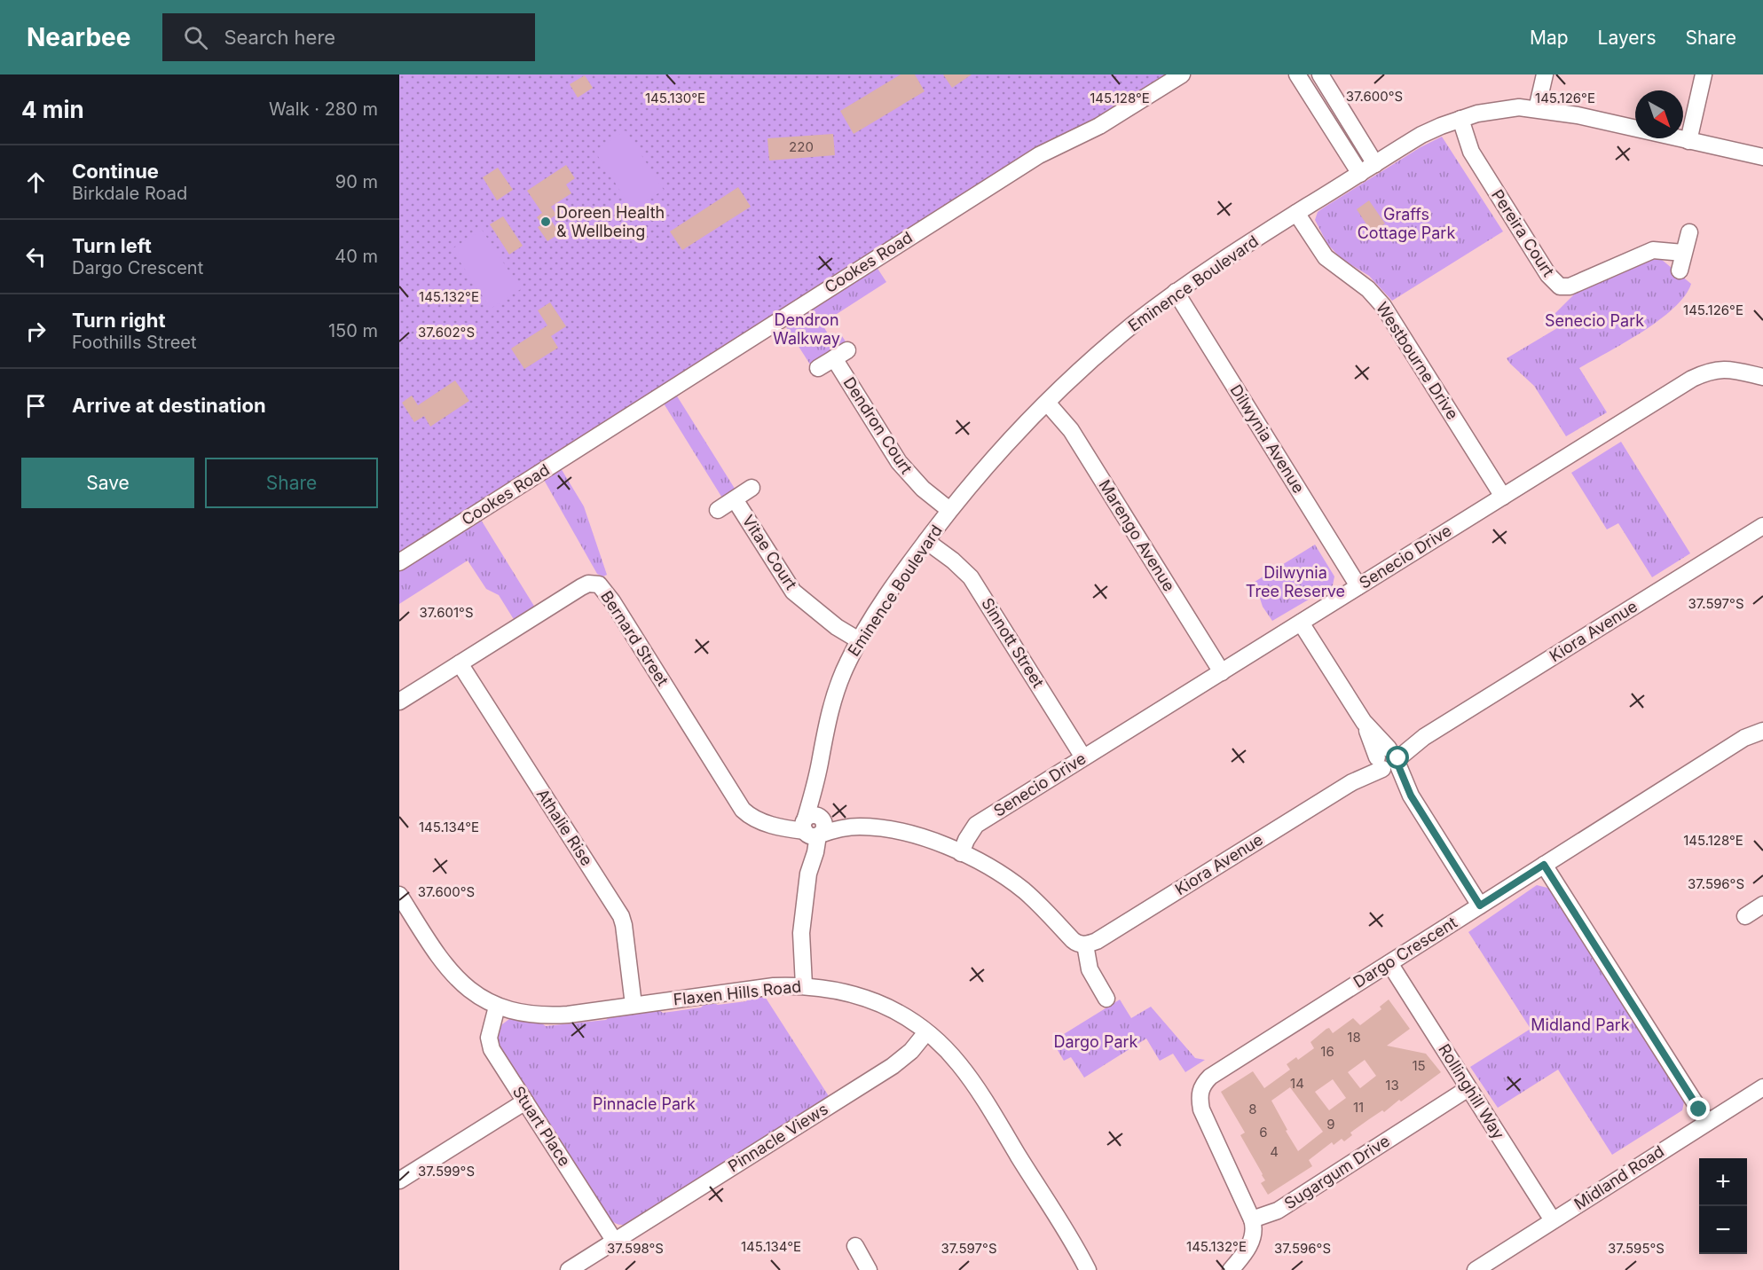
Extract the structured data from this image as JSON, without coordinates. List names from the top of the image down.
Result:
{
  "streets": {
    "street": [
      "Pereira Court",
      "Cookes Road",
      "Eminence Boulevard",
      "Westbourne Drive",
      "Dendron Court",
      "Dilwynia Avenue",
      "Marengo Avenue",
      "Vitae Court",
      "Senecio Drive",
      "Kiora Avenue",
      "Bernard Street",
      "Sinnott Street",
      "Athalie Rise",
      "Dargo Crescent",
      "Flaxen Hills Road",
      "Rollinghill Way",
      "Stuart Place",
      "Pinnacle Views",
      "Sugargum Drive",
      "Midland Road"
    ]
  },
  "crossings": [
    ["Pereira Court", "Eminence Boulevard"],
    ["Eminence Boulevard", "Westbourne Drive"],
    ["Eminence Boulevard", "Dendron Court"],
    ["Eminence Boulevard", "Dilwynia Avenue"],
    ["Eminence Boulevard", "Marengo Avenue"],
    ["Eminence Boulevard", "Vitae Court"],
    ["Eminence Boulevard", "Bernard Street"],
    ["Eminence Boulevard", "Sinnott Street"],
    ["Eminence Boulevard", "Flaxen Hills Road"],
    ["Westbourne Drive", "Senecio Drive"],
    ["Dilwynia Avenue", "Senecio Drive"],
    ["Marengo Avenue", "Senecio Drive"],
    ["Senecio Drive", "Sinnott Street"],
    ["Bernard Street", "Athalie Rise"],
    ["Athalie Rise", "Flaxen Hills Road"],
    ["Dargo Crescent", "Rollinghill Way"],
    ["Dargo Crescent", "Sugargum Drive"],
    ["Flaxen Hills Road", "Stuart Place"],
    ["Flaxen Hills Road", "Pinnacle Views"],
    ["Rollinghill Way", "Sugargum Drive"],
    ["Rollinghill Way", "Midland Road"],
    ["Stuart Place", "Pinnacle Views"]
  ],
  "parks": [
    "Graffs Cottage Park",
    "Dendron Walkway",
    "Senecio Park",
    "Dilwynia Tree Reserve",
    "Midland Park",
    "Dargo Park",
    "Pinnacle Park"
  ],
  "places": ["Doreen Health & Wellbeing"],
  "house_numbers": [
    "220",
    "18",
    "16",
    "15",
    "14",
    "13",
    "11",
    "8",
    "9",
    "6",
    "4"
  ],
  "north": "bottom right",
  "page": {
    "header": "Nearbee",
    "search": "Search here",
    "nav": ["Map", "Layers", "Share"],
    "heading": ["4 min", "Walk · 280 m"],
    "list": [
      ["Continue", "Birkdale Road", "90 m"],
      ["Turn left", "Dargo Crescent", "40 m"],
      ["Turn right", "Foothills Street", "150 m"],
      "Arrive at destination"
    ],
    "buttons": ["Save", "Share"],
    "map_buttons": ["+", "−"]
  },
  "coordinates": [
    "37.600°S",
    "145.130°E",
    "145.128°E",
    "145.126°E",
    "145.132°E",
    "37.602°S",
    "37.597°S",
    "37.601°S",
    "145.134°E",
    "37.596°S",
    "37.599°S",
    "37.598°S",
    "37.595°S"
  ]
}
